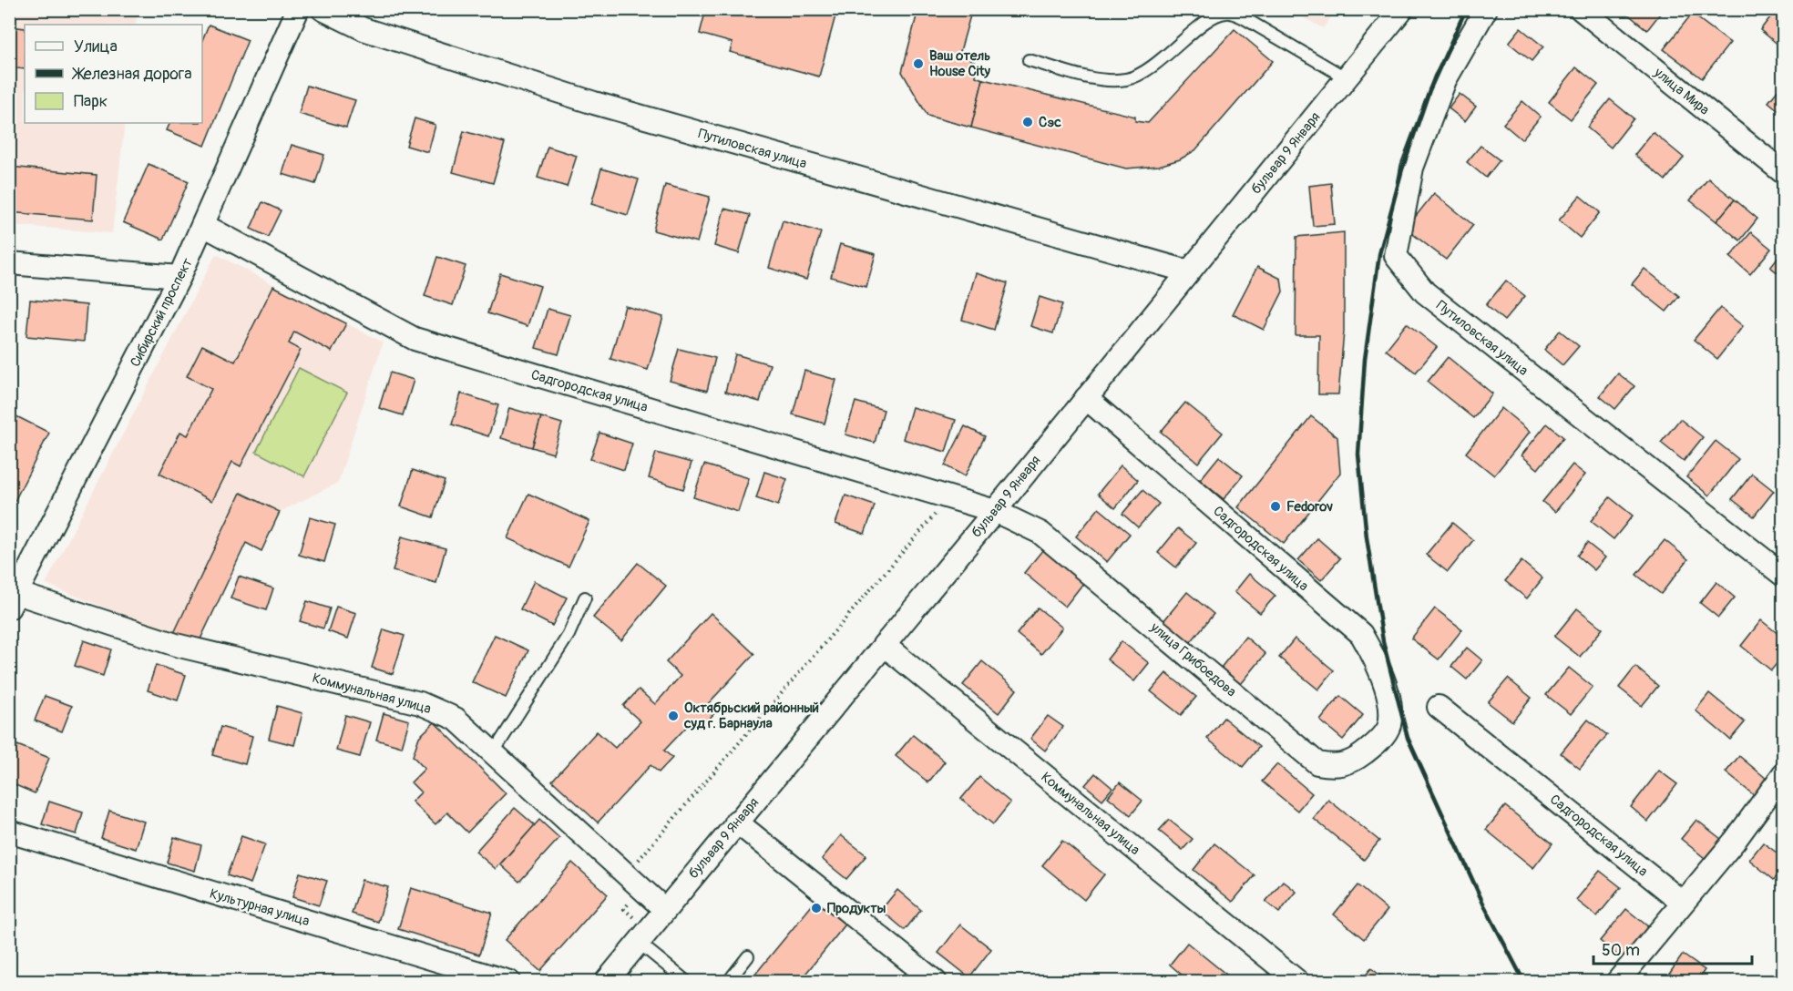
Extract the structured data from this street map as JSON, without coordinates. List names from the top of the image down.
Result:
{
  "streets": {
    "street": [
      "улица Мира",
      "Путиловская улица",
      "бульвар 9 Января",
      "Сибирский проспект",
      "Садгородская улица",
      "улица Грибоедова",
      "Коммунальная улица",
      "Культурная улица"
    ]
  },
  "crossings": [
    ["Путиловская улица", "бульвар 9 Января"],
    ["бульвар 9 Января", "Садгородская улица"],
    ["бульвар 9 Января", "улица Грибоедова"],
    ["бульвар 9 Января", "Коммунальная улица"],
    ["Сибирский проспект", "Садгородская улица"],
    ["Сибирский проспект", "Коммунальная улица"],
    ["Садгородская улица", "улица Грибоедова"]
  ],
  "places": [
    "Ваш отель House City",
    "Сэс",
    "Fedorov",
    "Октябрьский районный суд г. Барнаула",
    "Продукты"
  ],
  "legend": ["Улица", "Железная дорога", "Парк"],
  "scale_bar": "50 m"
}
